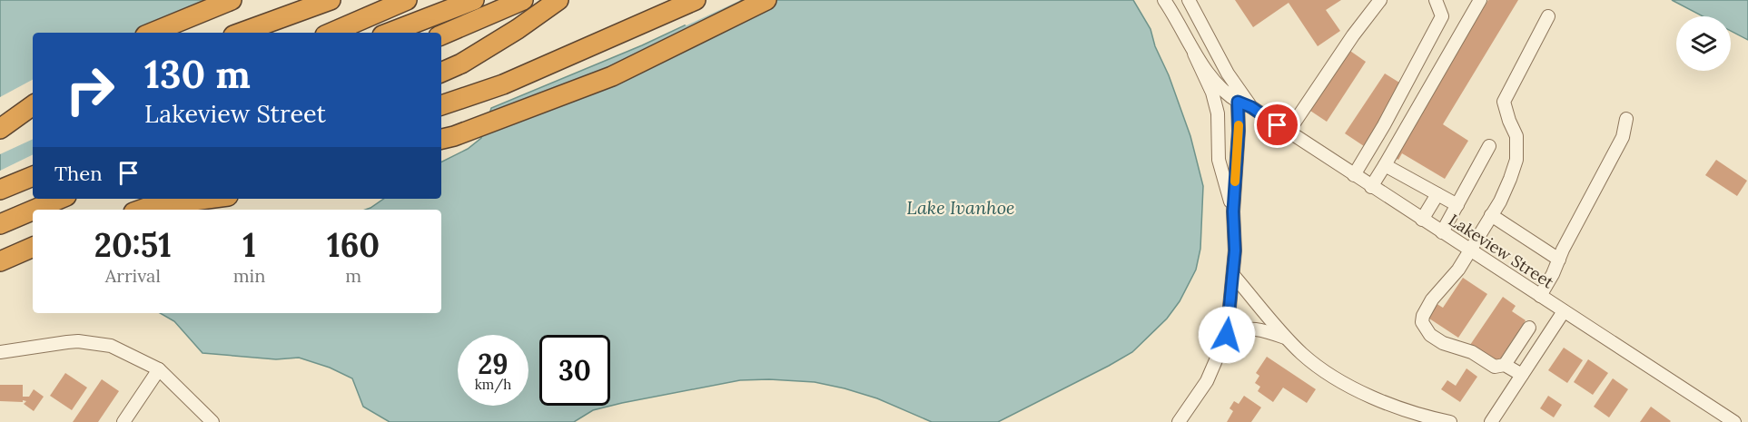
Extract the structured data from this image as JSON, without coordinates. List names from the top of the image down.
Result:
{
  "streets": {
    "street": ["Lakeview Street"]
  },
  "water": ["Lake Ivanhoe"],
  "page": {
    "turn": ["130 m", "Lakeview Street"],
    "then": "Then",
    "eta": [
      "20:51",
      "Arrival",
      "1",
      "min",
      "160",
      "m"
    ],
    "speed": "29 km/h",
    "limit": "30"
  }
}
